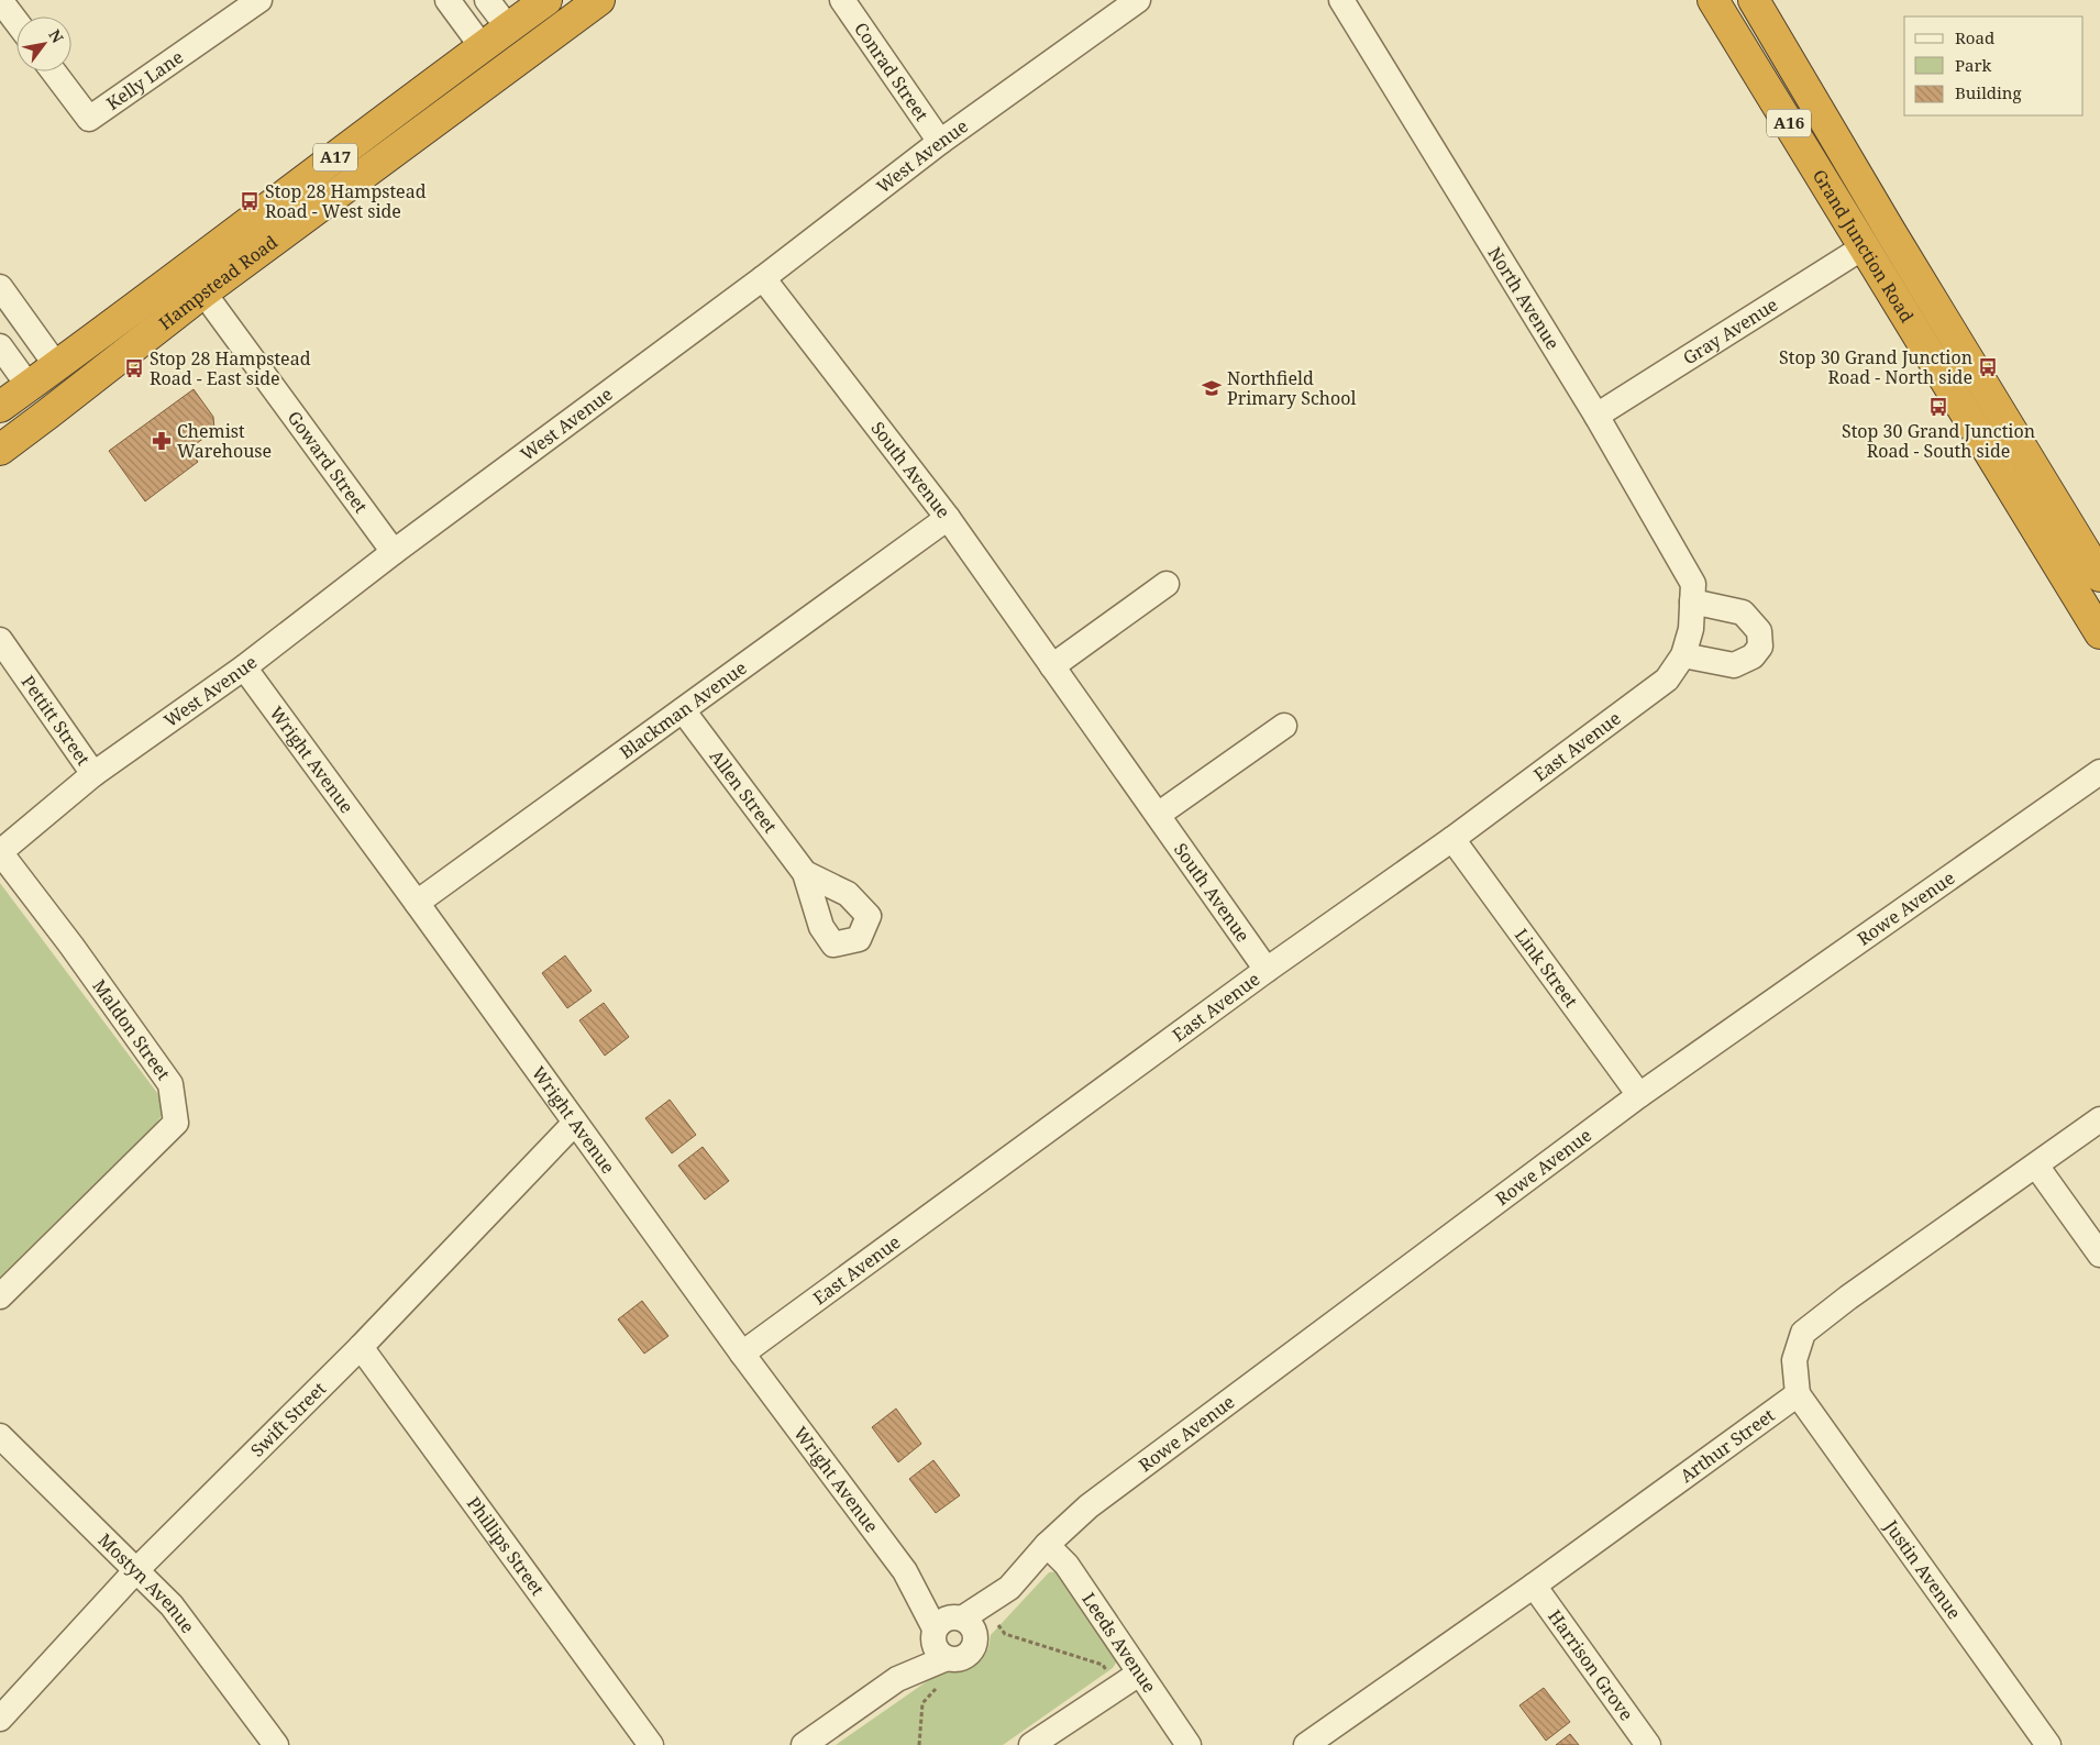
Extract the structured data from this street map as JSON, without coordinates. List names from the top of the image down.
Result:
{
  "streets": {
    "highway": [
      "A16",
      "A17",
      "Grand Junction Road",
      "Hampstead Road"
    ],
    "street": [
      "Conrad Street",
      "Kelly Lane",
      "West Avenue",
      "North Avenue",
      "Gray Avenue",
      "Goward Street",
      "South Avenue",
      "Blackman Avenue",
      "Pettitt Street",
      "East Avenue",
      "Wright Avenue",
      "Allen Street",
      "Rowe Avenue",
      "Link Street",
      "Maldon Street",
      "Swift Street",
      "Arthur Street",
      "Phillips Street",
      "Justin Avenue",
      "Mostyn Avenue",
      "Leeds Avenue",
      "Harrison Grove"
    ]
  },
  "crossings": [
    ["Conrad Street", "West Avenue"],
    ["West Avenue", "Goward Street"],
    ["West Avenue", "South Avenue"],
    ["West Avenue", "Pettitt Street"],
    ["West Avenue", "Wright Avenue"],
    ["West Avenue", "Maldon Street"],
    ["Grand Junction Road", "Gray Avenue"],
    ["Hampstead Road", "Goward Street"],
    ["North Avenue", "Gray Avenue"],
    ["North Avenue", "East Avenue"],
    ["South Avenue", "Blackman Avenue"],
    ["South Avenue", "East Avenue"],
    ["Blackman Avenue", "Wright Avenue"],
    ["Blackman Avenue", "Allen Street"],
    ["East Avenue", "Wright Avenue"],
    ["East Avenue", "Link Street"],
    ["Wright Avenue", "Rowe Avenue"],
    ["Wright Avenue", "Swift Street"],
    ["Rowe Avenue", "Link Street"],
    ["Rowe Avenue", "Leeds Avenue"],
    ["Swift Street", "Phillips Street"],
    ["Swift Street", "Mostyn Avenue"],
    ["Arthur Street", "Justin Avenue"],
    ["Arthur Street", "Harrison Grove"]
  ],
  "places": {
    "bus stop": [
      "Stop 28 Hampstead Road - West side",
      "Stop 30 Grand Junction Road - North side",
      "Stop 28 Hampstead Road - East side",
      "Stop 30 Grand Junction Road - South side"
    ],
    "school or university": ["Northfield Primary School"],
    "pharmacy": ["Chemist Warehouse"]
  },
  "legend": ["Road", "Park", "Building"],
  "north": "top right"
}
